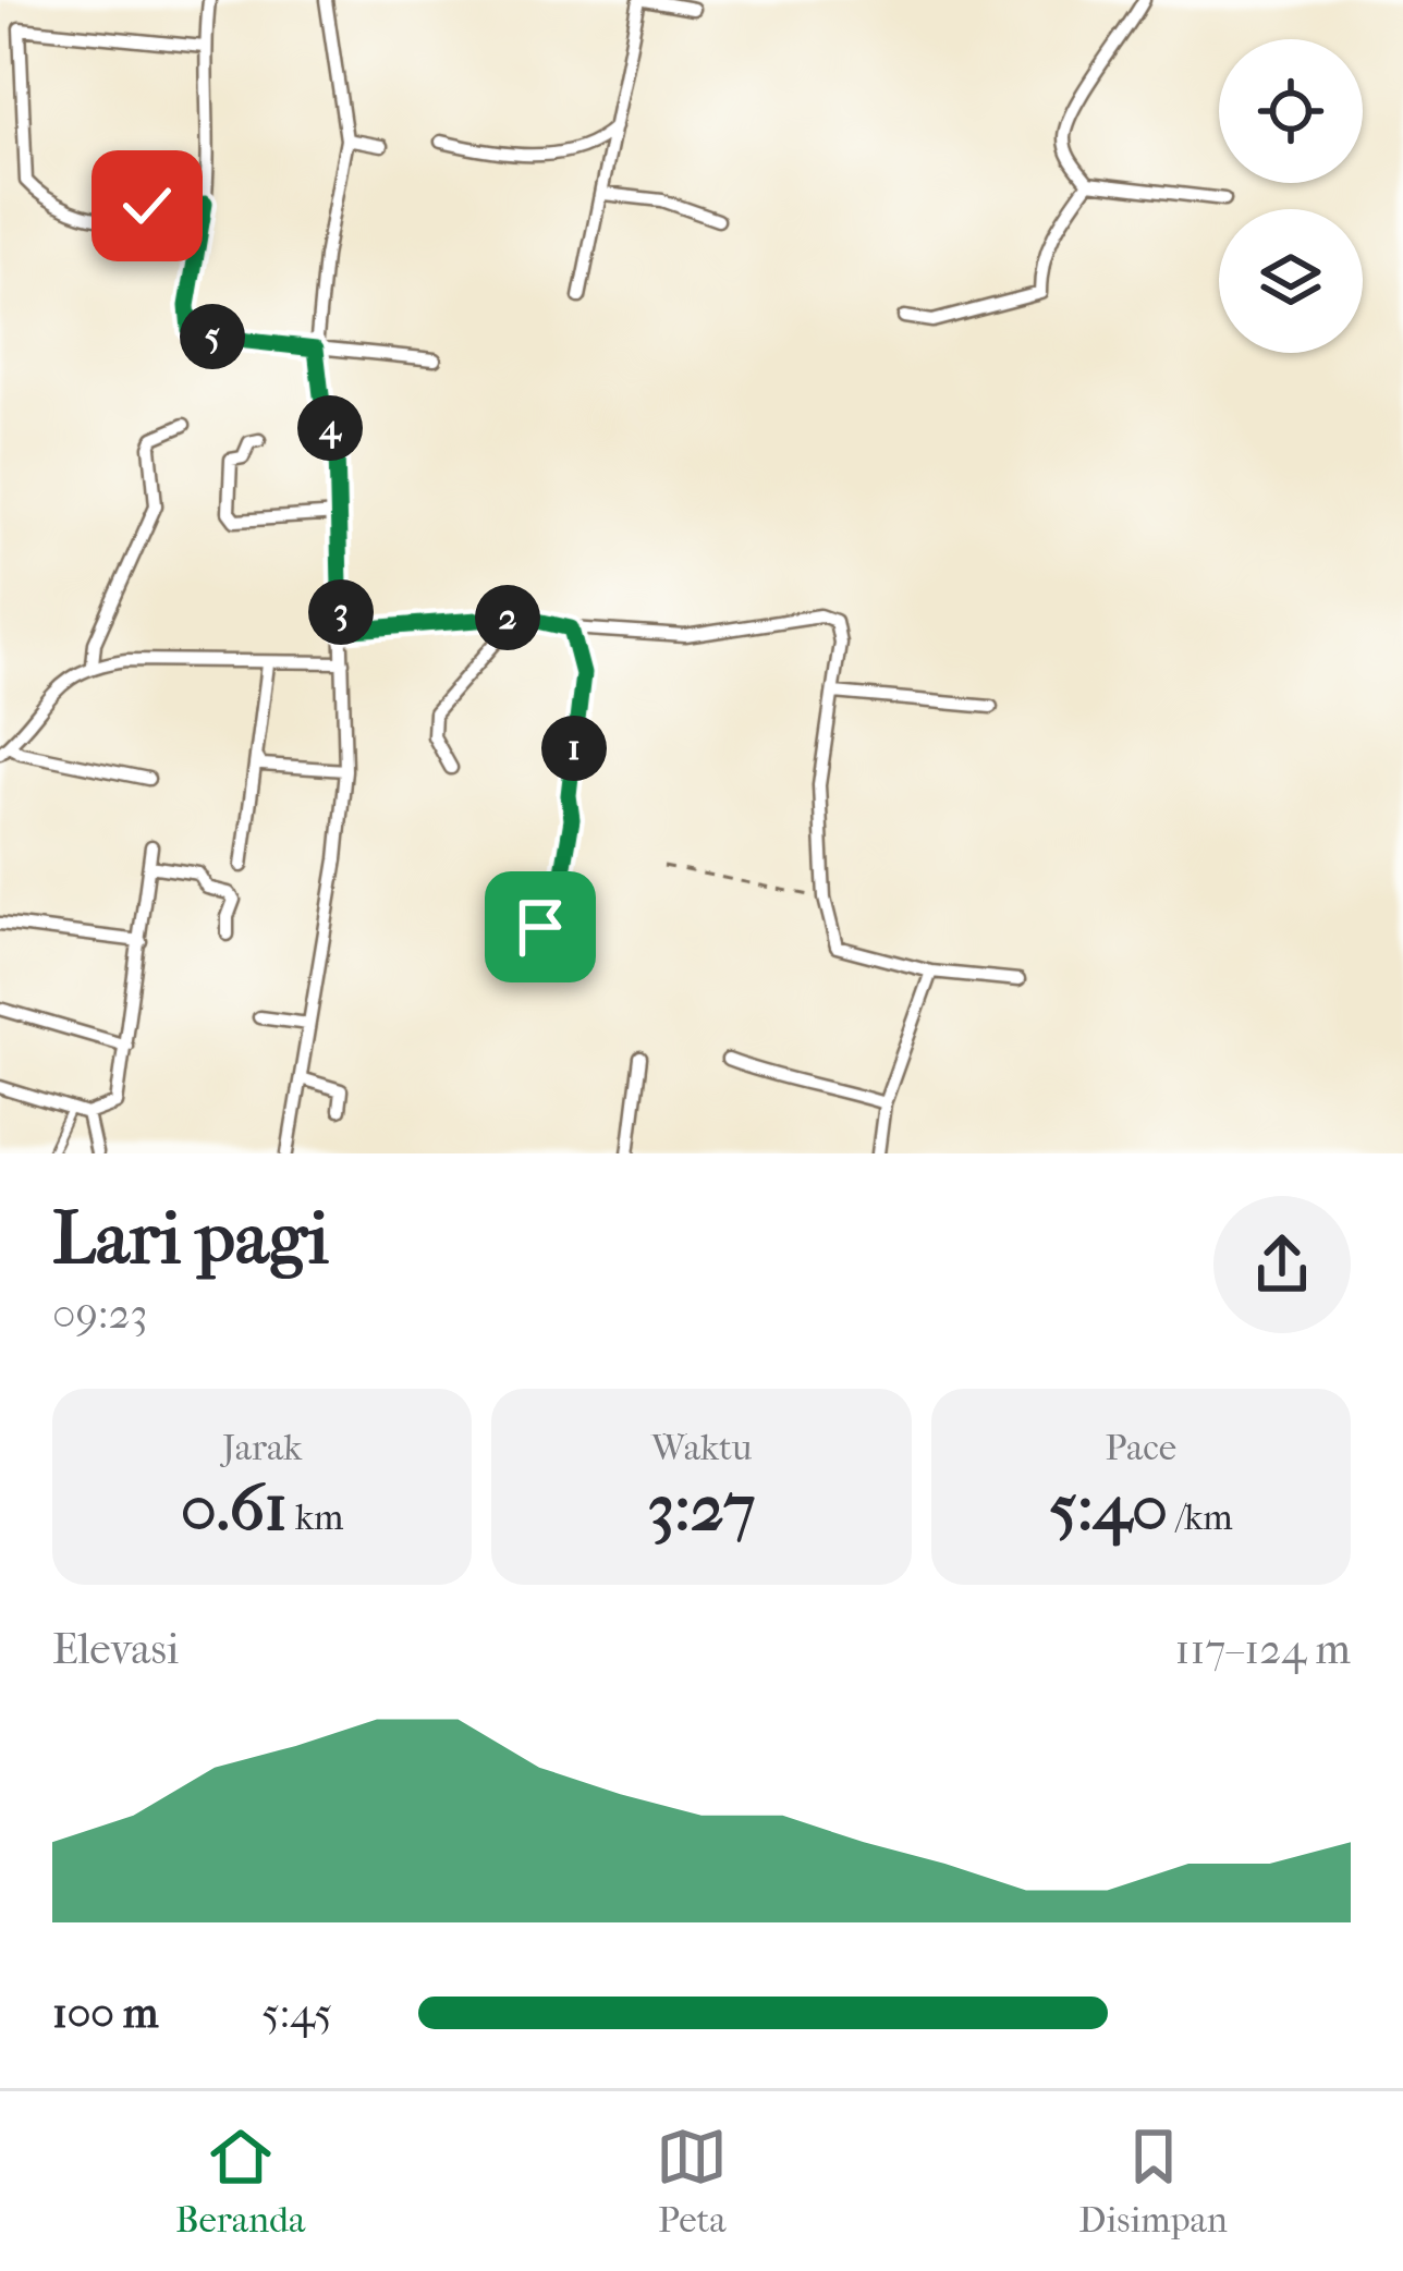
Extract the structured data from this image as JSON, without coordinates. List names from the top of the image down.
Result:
{
  "page": {
    "pins": [
      "5",
      "4",
      "3",
      "2",
      "1"
    ],
    "heading": ["Lari pagi", "09:23"],
    "stats": [
      ["Jarak", "0.61 km"],
      ["Waktu", "3:27"],
      ["Pace", "5:40 /km"]
    ],
    "chart": ["Elevasi", "117–124 m"],
    "list": [
      {
        "name": "100 m",
        "note": "5:45"
      }
    ],
    "tabs": ["Beranda", "Peta", "Disimpan"]
  }
}
